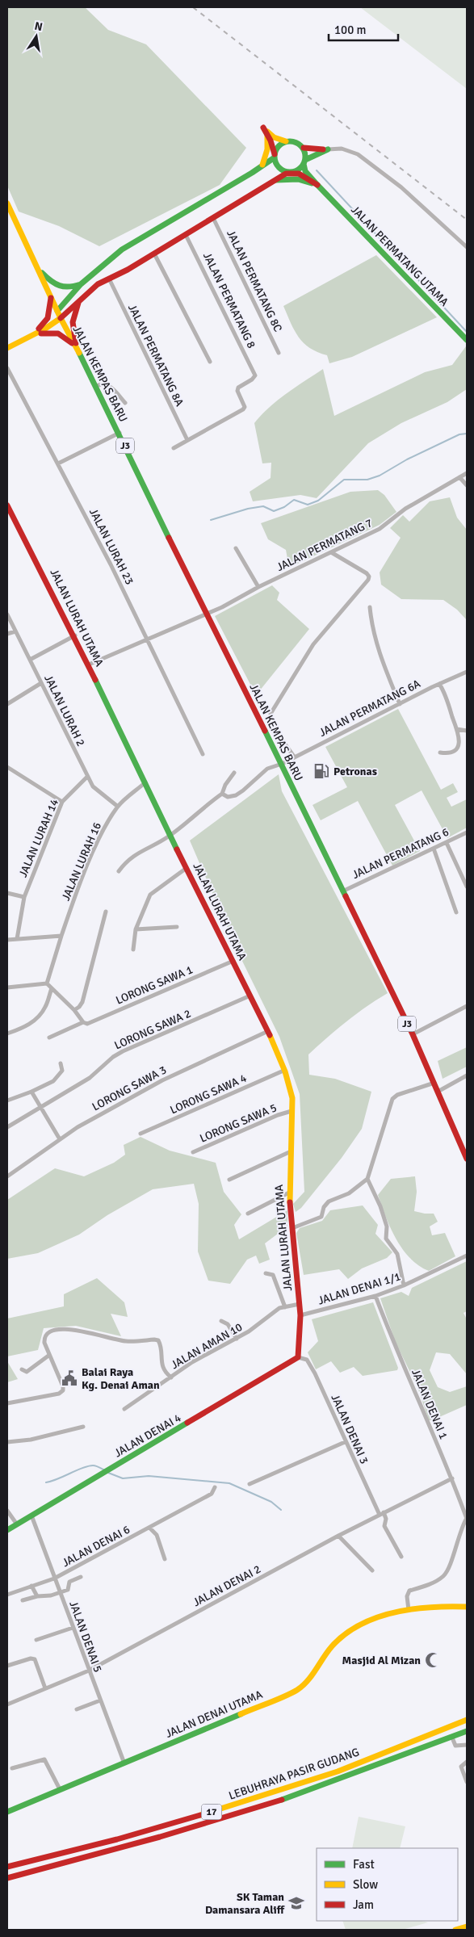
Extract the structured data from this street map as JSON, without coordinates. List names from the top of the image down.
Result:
{
  "streets": {
    "main road": [
      "JALAN PERMATANG UTAMA",
      "JALAN KEMPAS BARU",
      "J3",
      "JALAN LURAH UTAMA",
      "JALAN DENAI 4",
      "JALAN DENAI UTAMA",
      "LEBUHRAYA PASIR GUDANG",
      "17"
    ],
    "street": [
      "JALAN PERMATANG 8C",
      "JALAN PERMATANG 8",
      "JALAN PERMATANG 8A",
      "JALAN PERMATANG 7",
      "JALAN LURAH 23",
      "JALAN PERMATANG 6A",
      "JALAN LURAH 2",
      "JALAN LURAH 14",
      "JALAN PERMATANG 6",
      "JALAN LURAH 16",
      "LORONG SAWA 1",
      "LORONG SAWA 2",
      "LORONG SAWA 3",
      "LORONG SAWA 4",
      "LORONG SAWA 5",
      "JALAN DENAI 1/1",
      "JALAN AMAN 10",
      "JALAN DENAI 1",
      "JALAN DENAI 3",
      "JALAN DENAI 6",
      "JALAN DENAI 2",
      "JALAN DENAI 5"
    ]
  },
  "crossings": [
    ["JALAN PERMATANG 8", "JALAN PERMATANG 8A"],
    ["JALAN KEMPAS BARU", "JALAN PERMATANG 7"],
    ["JALAN KEMPAS BARU", "JALAN PERMATANG 6A"],
    ["JALAN KEMPAS BARU", "JALAN PERMATANG 6"],
    ["JALAN PERMATANG 7", "JALAN LURAH 23"],
    ["JALAN PERMATANG 7", "JALAN LURAH UTAMA"],
    ["JALAN LURAH UTAMA", "JALAN LURAH 16"],
    ["JALAN LURAH UTAMA", "LORONG SAWA 1"],
    ["JALAN LURAH UTAMA", "LORONG SAWA 2"],
    ["JALAN LURAH UTAMA", "LORONG SAWA 3"],
    ["JALAN LURAH UTAMA", "LORONG SAWA 4"],
    ["JALAN LURAH UTAMA", "LORONG SAWA 5"],
    ["JALAN LURAH UTAMA", "JALAN DENAI 1/1"],
    ["JALAN LURAH UTAMA", "JALAN AMAN 10"],
    ["JALAN LURAH UTAMA", "JALAN DENAI 3"],
    ["JALAN LURAH UTAMA", "JALAN DENAI 4"],
    ["JALAN LURAH 2", "JALAN LURAH 14"],
    ["JALAN LURAH 2", "JALAN LURAH 16"],
    ["JALAN DENAI 1/1", "JALAN DENAI 1"],
    ["JALAN DENAI 1", "JALAN DENAI 2"],
    ["JALAN DENAI 3", "JALAN DENAI 4"],
    ["JALAN DENAI 3", "JALAN DENAI 2"],
    ["JALAN DENAI 4", "JALAN DENAI 5"],
    ["JALAN DENAI 6", "JALAN DENAI 5"],
    ["JALAN DENAI 2", "JALAN DENAI 5"],
    ["JALAN DENAI 5", "JALAN DENAI UTAMA"]
  ],
  "places": {
    "fuel station": ["Petronas"],
    "public building": ["Balai Raya Kg. Denai Aman"],
    "mosque": ["Masjid Al Mizan"],
    "school or university": ["SK Taman Damansara Aliff"]
  },
  "legend": ["Fast", "Slow", "Jam"],
  "scale_bar": "100 m",
  "north": "top"
}
